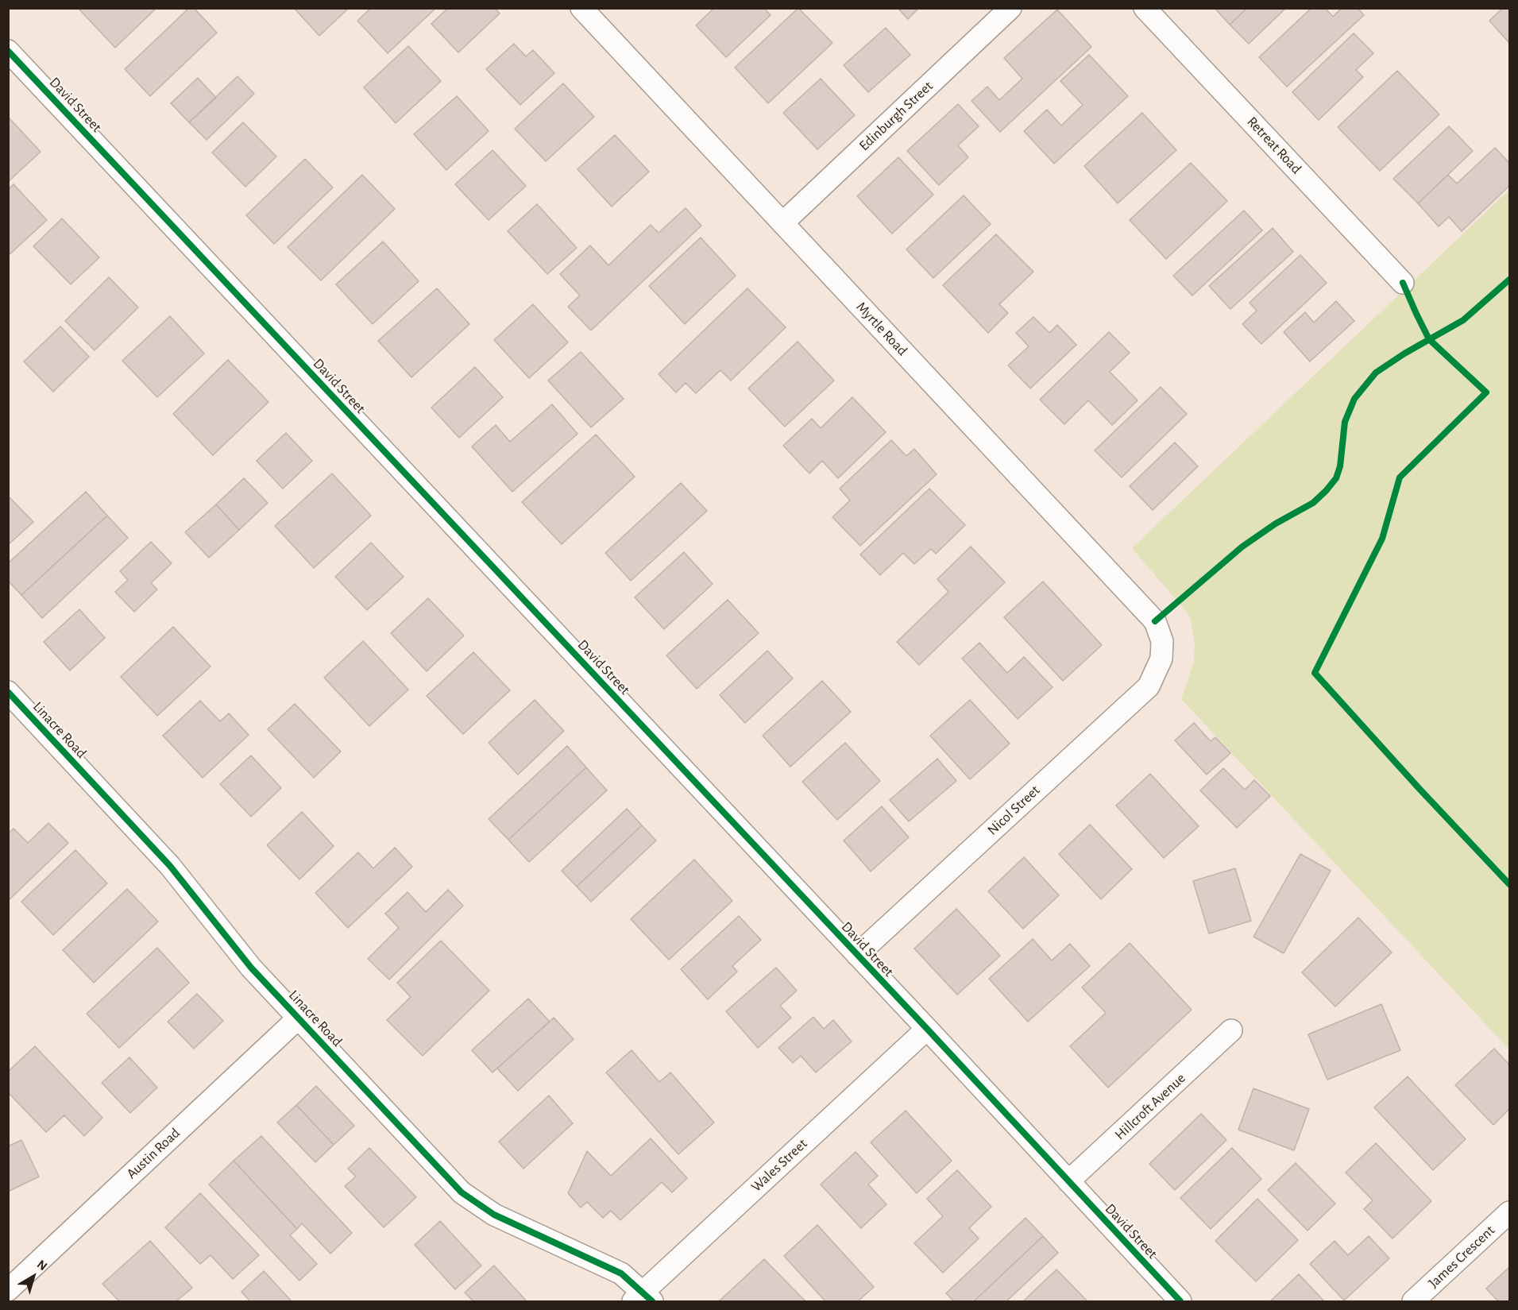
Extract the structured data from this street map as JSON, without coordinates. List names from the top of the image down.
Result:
{
  "streets": {
    "street": [
      "David Street",
      "Edinburgh Street",
      "Retreat Road",
      "Myrtle Road",
      "Linacre Road",
      "Nicol Street",
      "Hillcroft Avenue",
      "Austin Road",
      "Wales Street",
      "James Crescent"
    ]
  },
  "crossings": [
    ["David Street", "Nicol Street"],
    ["David Street", "Hillcroft Avenue"],
    ["David Street", "Wales Street"],
    ["Edinburgh Street", "Myrtle Road"],
    ["Myrtle Road", "Nicol Street"],
    ["Linacre Road", "Austin Road"],
    ["Linacre Road", "Wales Street"]
  ],
  "north": "top right"
}
